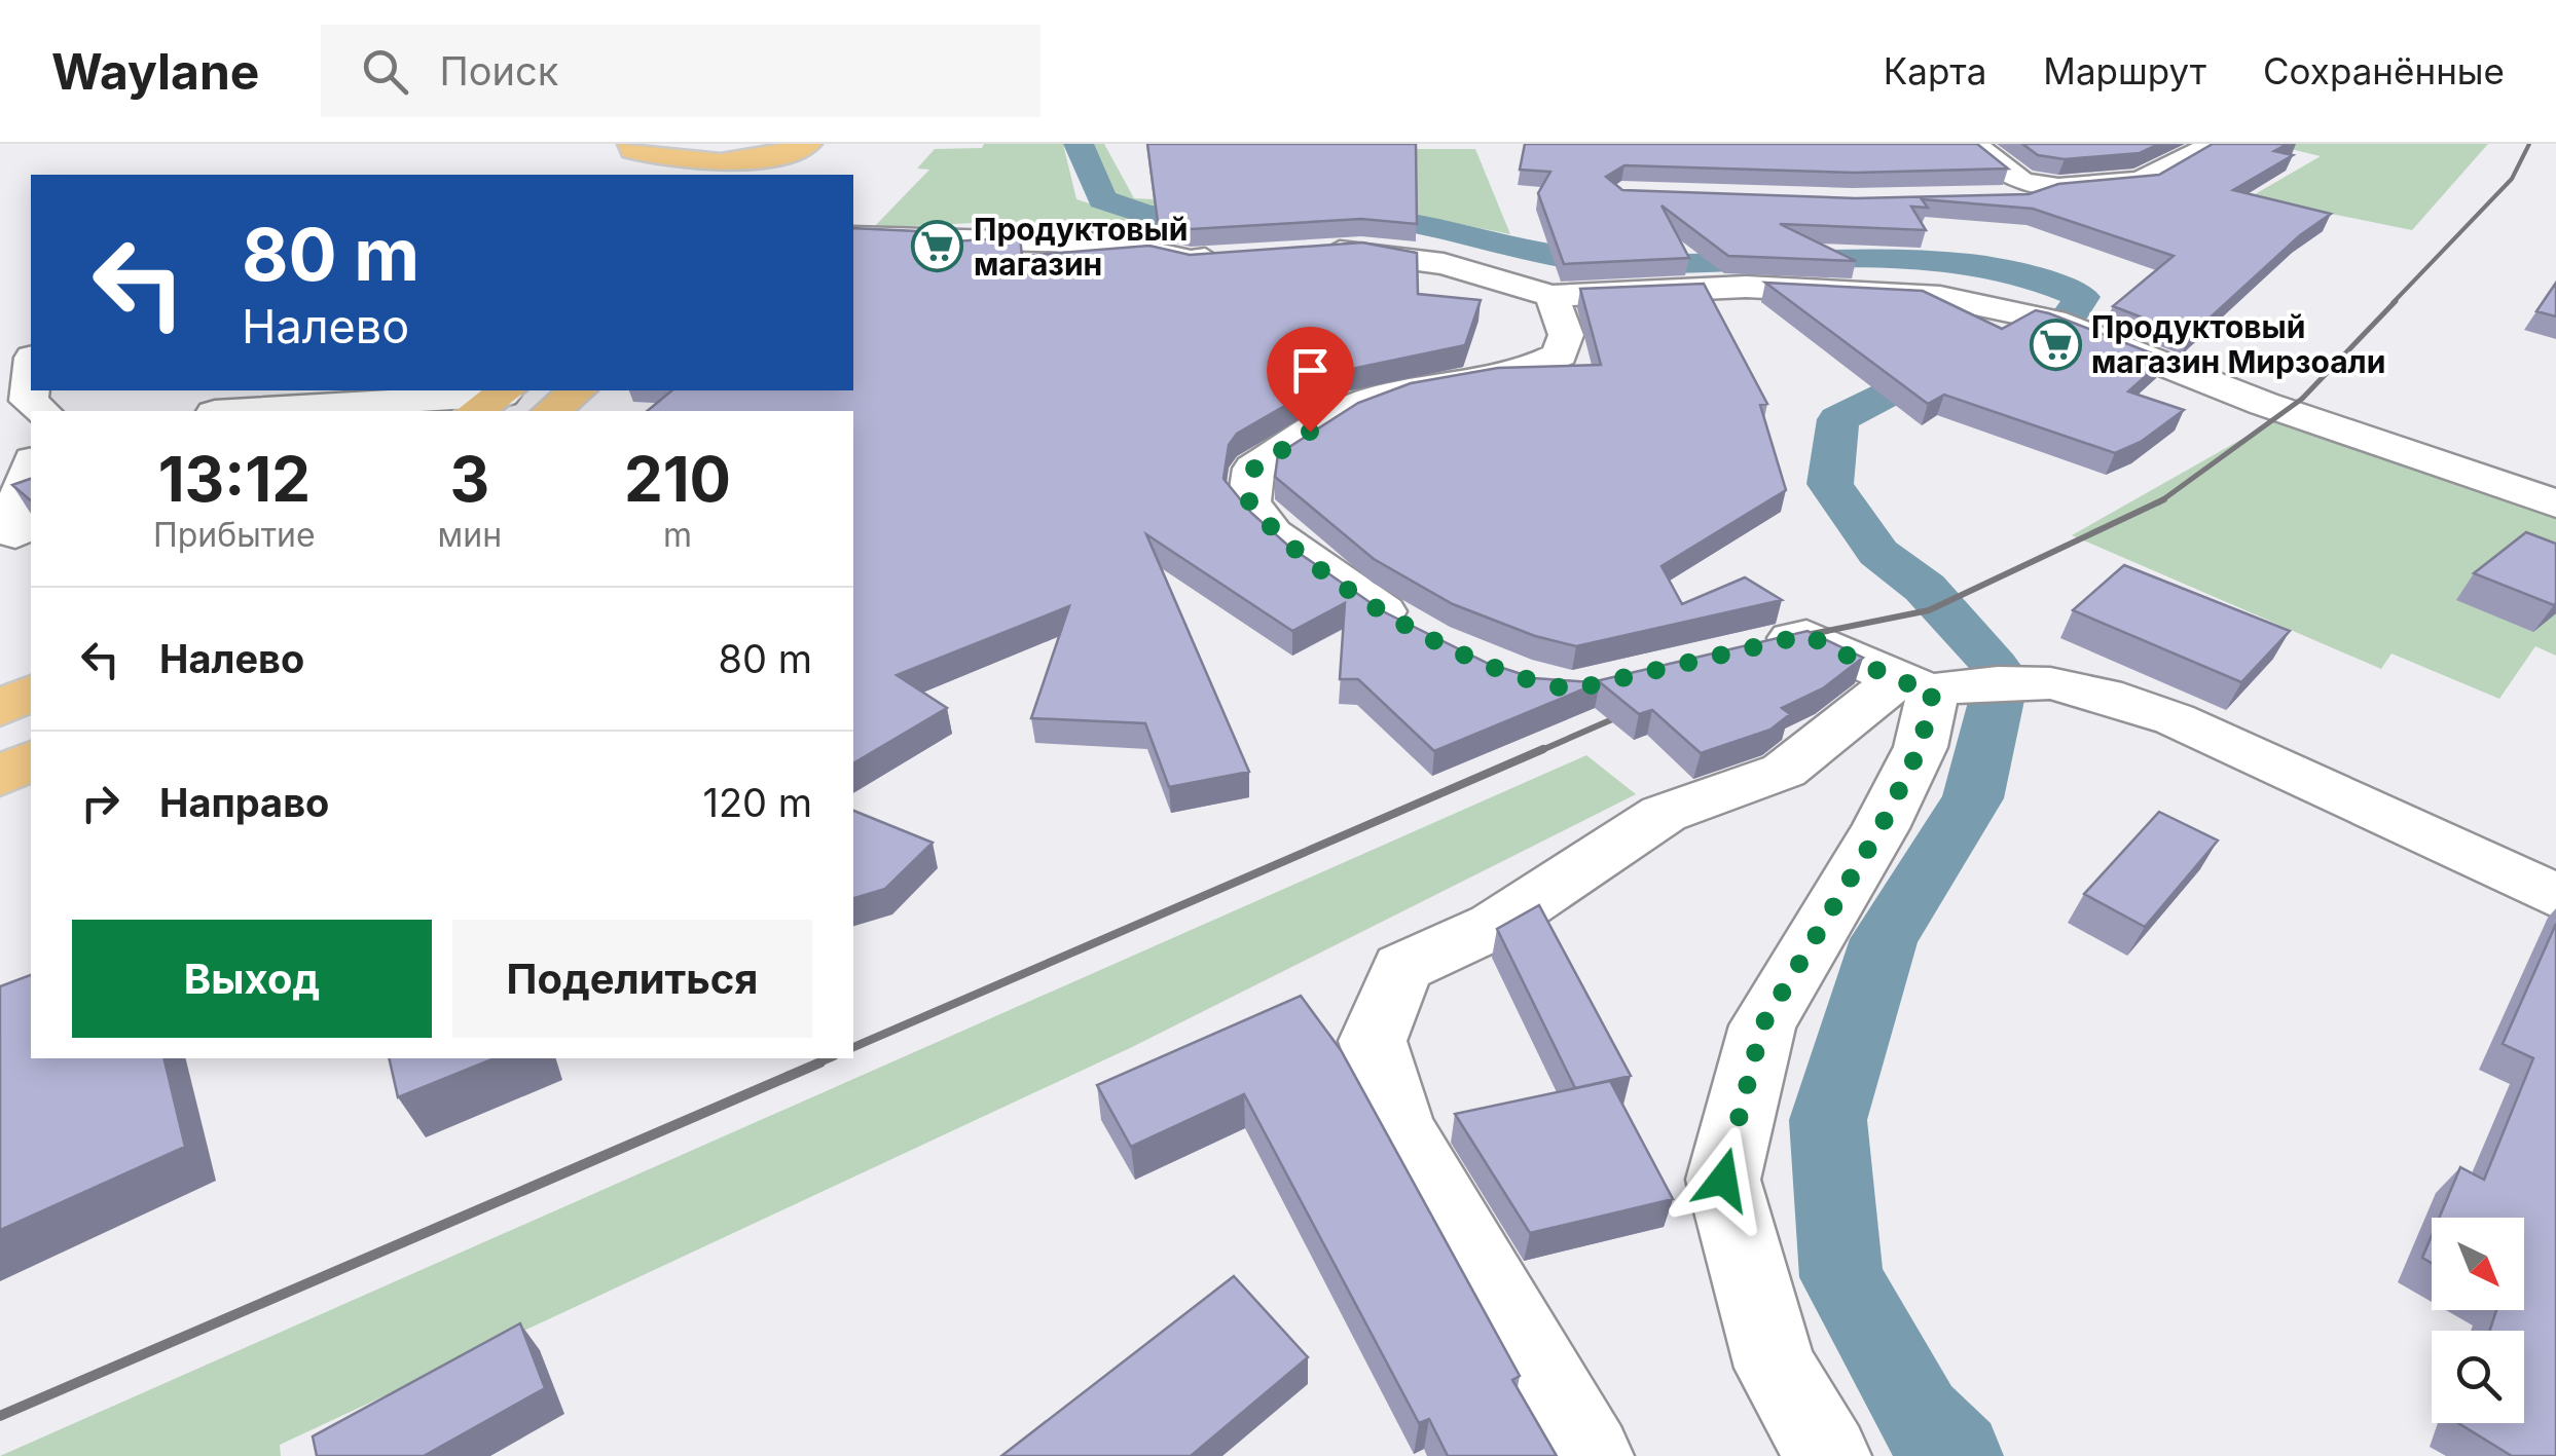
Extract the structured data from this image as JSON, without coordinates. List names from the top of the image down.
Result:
{
  "places": {
    "supermarket": ["Продуктовый магазин", "Продуктовый магазин Мирзоали"]
  },
  "north": "bottom right",
  "page": {
    "header": "Waylane",
    "search": "Поиск",
    "nav": ["Карта", "Маршрут", "Сохранённые"],
    "turn": ["80 m", "Налево"],
    "eta": [
      "13:12",
      "Прибытие",
      "3",
      "мин",
      "210",
      "m"
    ],
    "list": [
      {
        "name": "Налево",
        "value": "80 m"
      },
      {
        "name": "Направо",
        "value": "120 m"
      }
    ],
    "buttons": ["Выход", "Поделиться"]
  }
}
